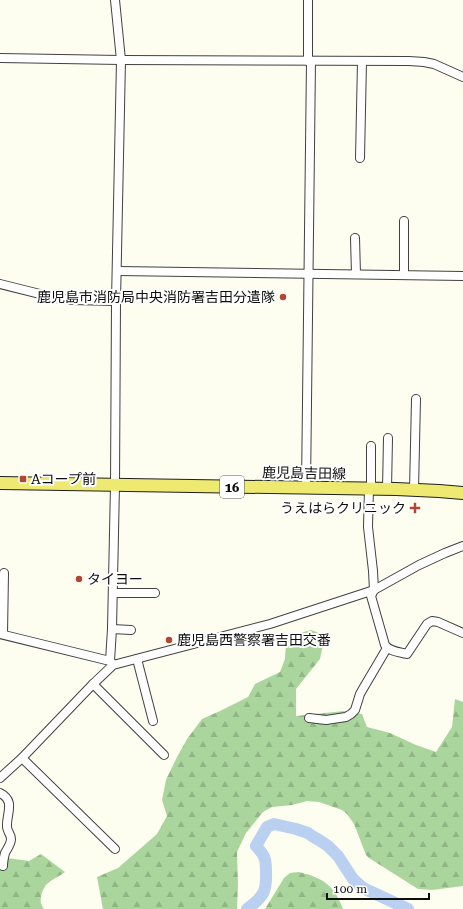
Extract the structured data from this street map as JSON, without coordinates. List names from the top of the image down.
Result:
{
  "streets": {
    "main road": ["鹿児島吉田線", "16"]
  },
  "places": {
    "other": ["鹿児島市消防局中央消防署吉田分遣隊", "タイヨー", "鹿児島西警察署吉田交番"],
    "transit": ["Aコープ前"],
    "health": ["うえはらクリニック"]
  },
  "scale_bar": "100 m"
}
